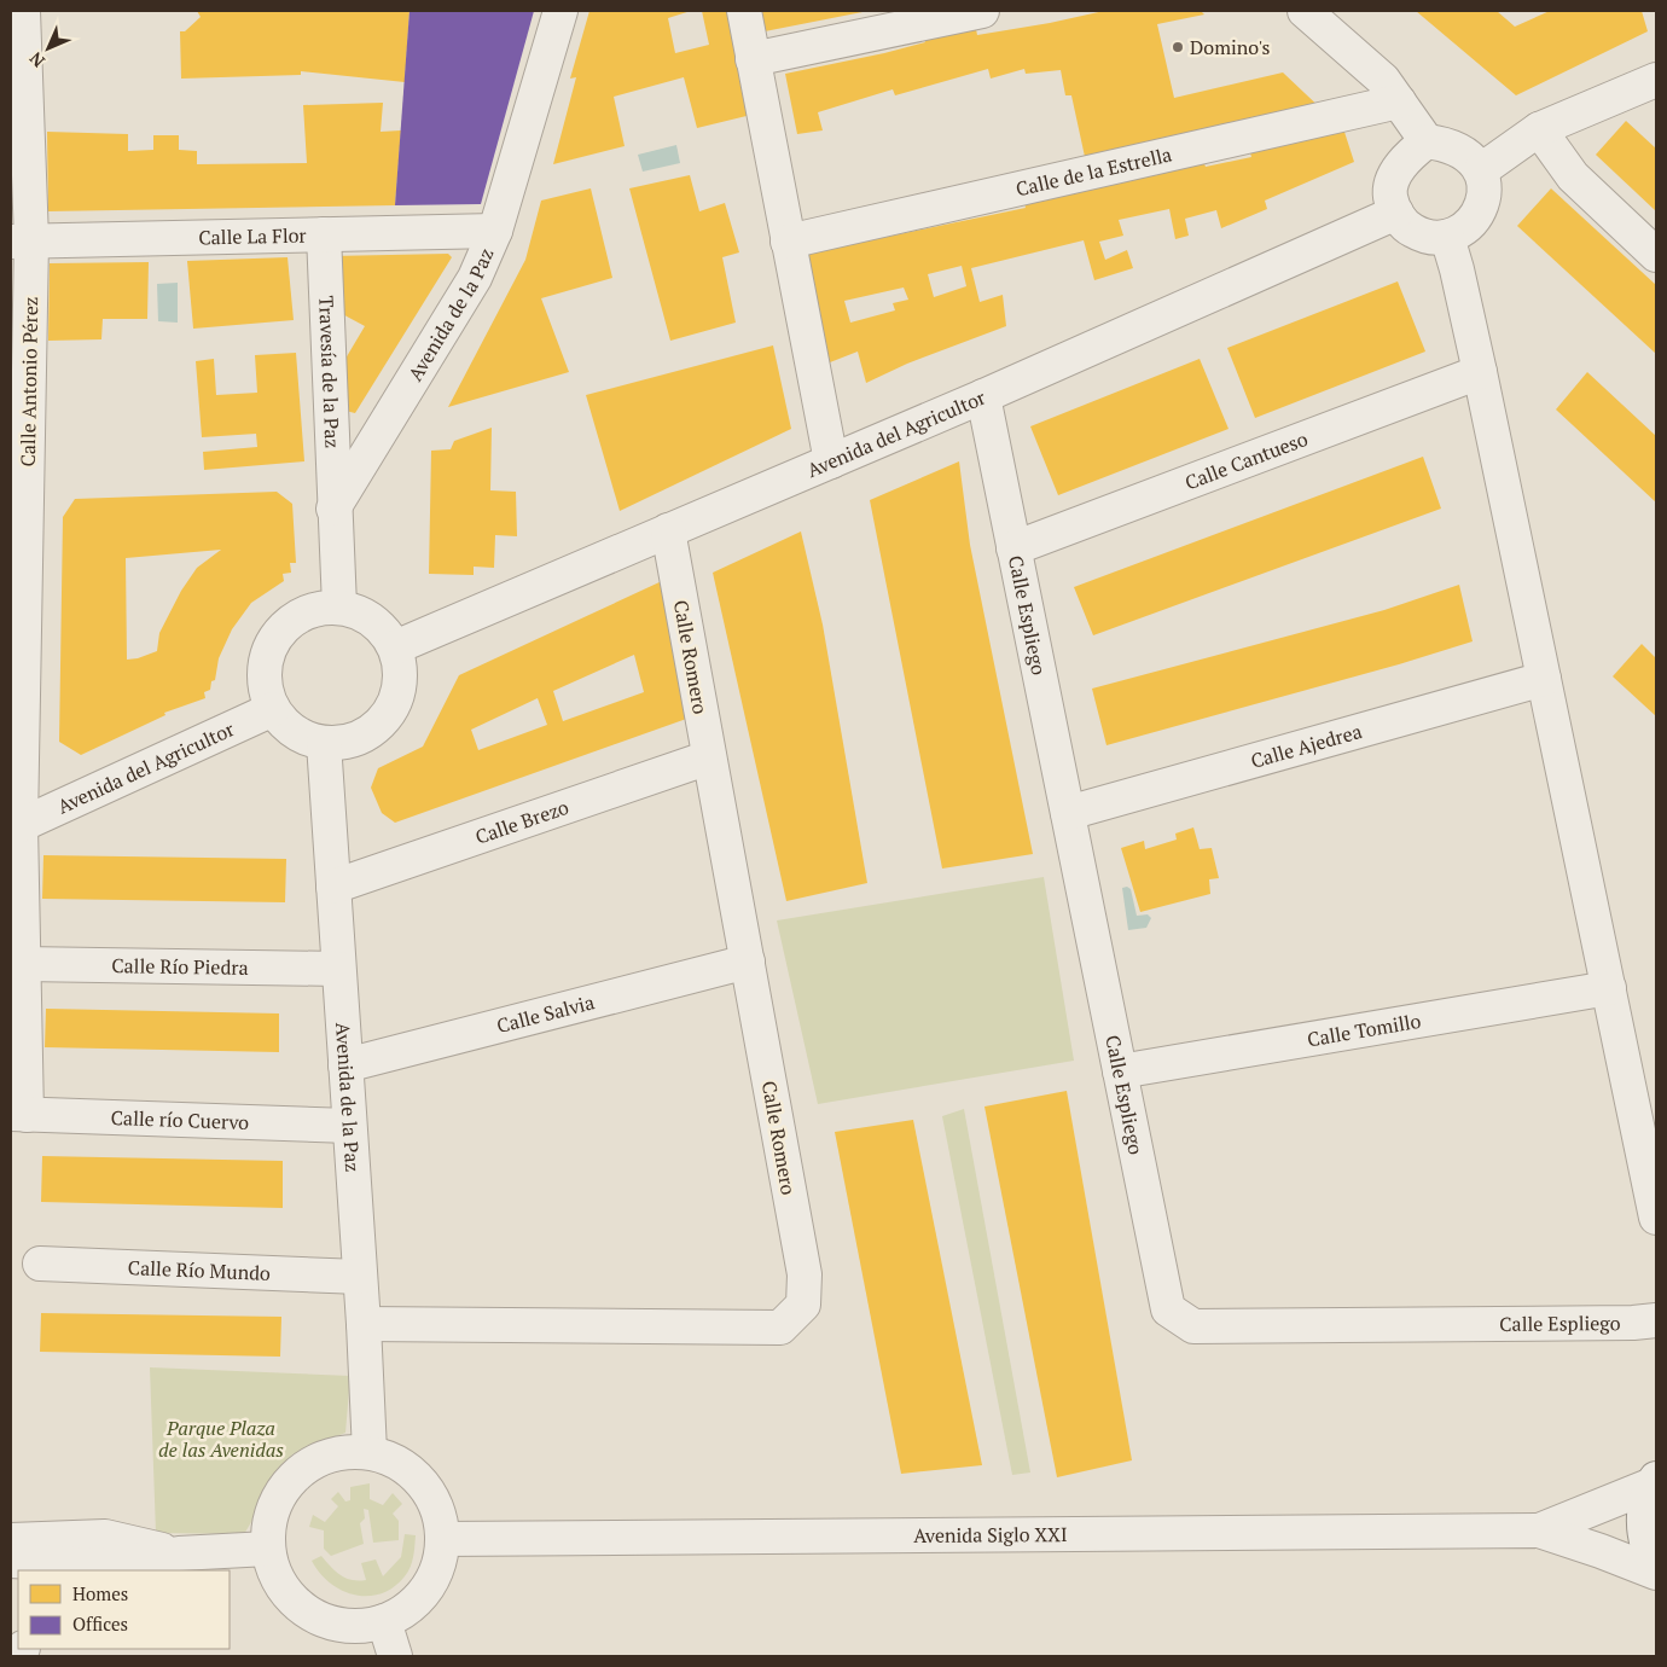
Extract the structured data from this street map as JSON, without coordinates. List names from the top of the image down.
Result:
{
  "streets": {
    "street": [
      "Calle de la Estrella",
      "Calle La Flor",
      "Avenida de la Paz",
      "Travesía de la Paz",
      "Calle Antonio Pérez",
      "Avenida del Agricultor",
      "Calle Cantueso",
      "Calle Espliego",
      "Calle Romero",
      "Calle Ajedrea",
      "Calle Brezo",
      "Calle Río Piedra",
      "Calle Salvia",
      "Calle Tomillo",
      "Calle río Cuervo",
      "Calle Río Mundo",
      "Avenida Siglo XXI"
    ]
  },
  "crossings": [
    ["Calle La Flor", "Avenida de la Paz"],
    ["Calle La Flor", "Travesía de la Paz"],
    ["Calle La Flor", "Calle Antonio Pérez"],
    ["Avenida de la Paz", "Travesía de la Paz"],
    ["Avenida de la Paz", "Avenida del Agricultor"],
    ["Avenida de la Paz", "Calle Romero"],
    ["Avenida de la Paz", "Calle Brezo"],
    ["Avenida de la Paz", "Calle Río Piedra"],
    ["Avenida de la Paz", "Calle Salvia"],
    ["Avenida de la Paz", "Calle río Cuervo"],
    ["Avenida de la Paz", "Calle Río Mundo"],
    ["Avenida de la Paz", "Avenida Siglo XXI"],
    ["Calle Antonio Pérez", "Avenida del Agricultor"],
    ["Calle Antonio Pérez", "Calle Río Piedra"],
    ["Calle Antonio Pérez", "Calle río Cuervo"],
    ["Avenida del Agricultor", "Calle Espliego"],
    ["Avenida del Agricultor", "Calle Romero"],
    ["Calle Cantueso", "Calle Espliego"],
    ["Calle Espliego", "Calle Ajedrea"],
    ["Calle Espliego", "Calle Tomillo"],
    ["Calle Romero", "Calle Brezo"],
    ["Calle Romero", "Calle Salvia"]
  ],
  "parks": ["Parque Plaza de las Avenidas"],
  "places": ["Domino's"],
  "legend": ["Homes", "Offices"],
  "north": "bottom left"
}
